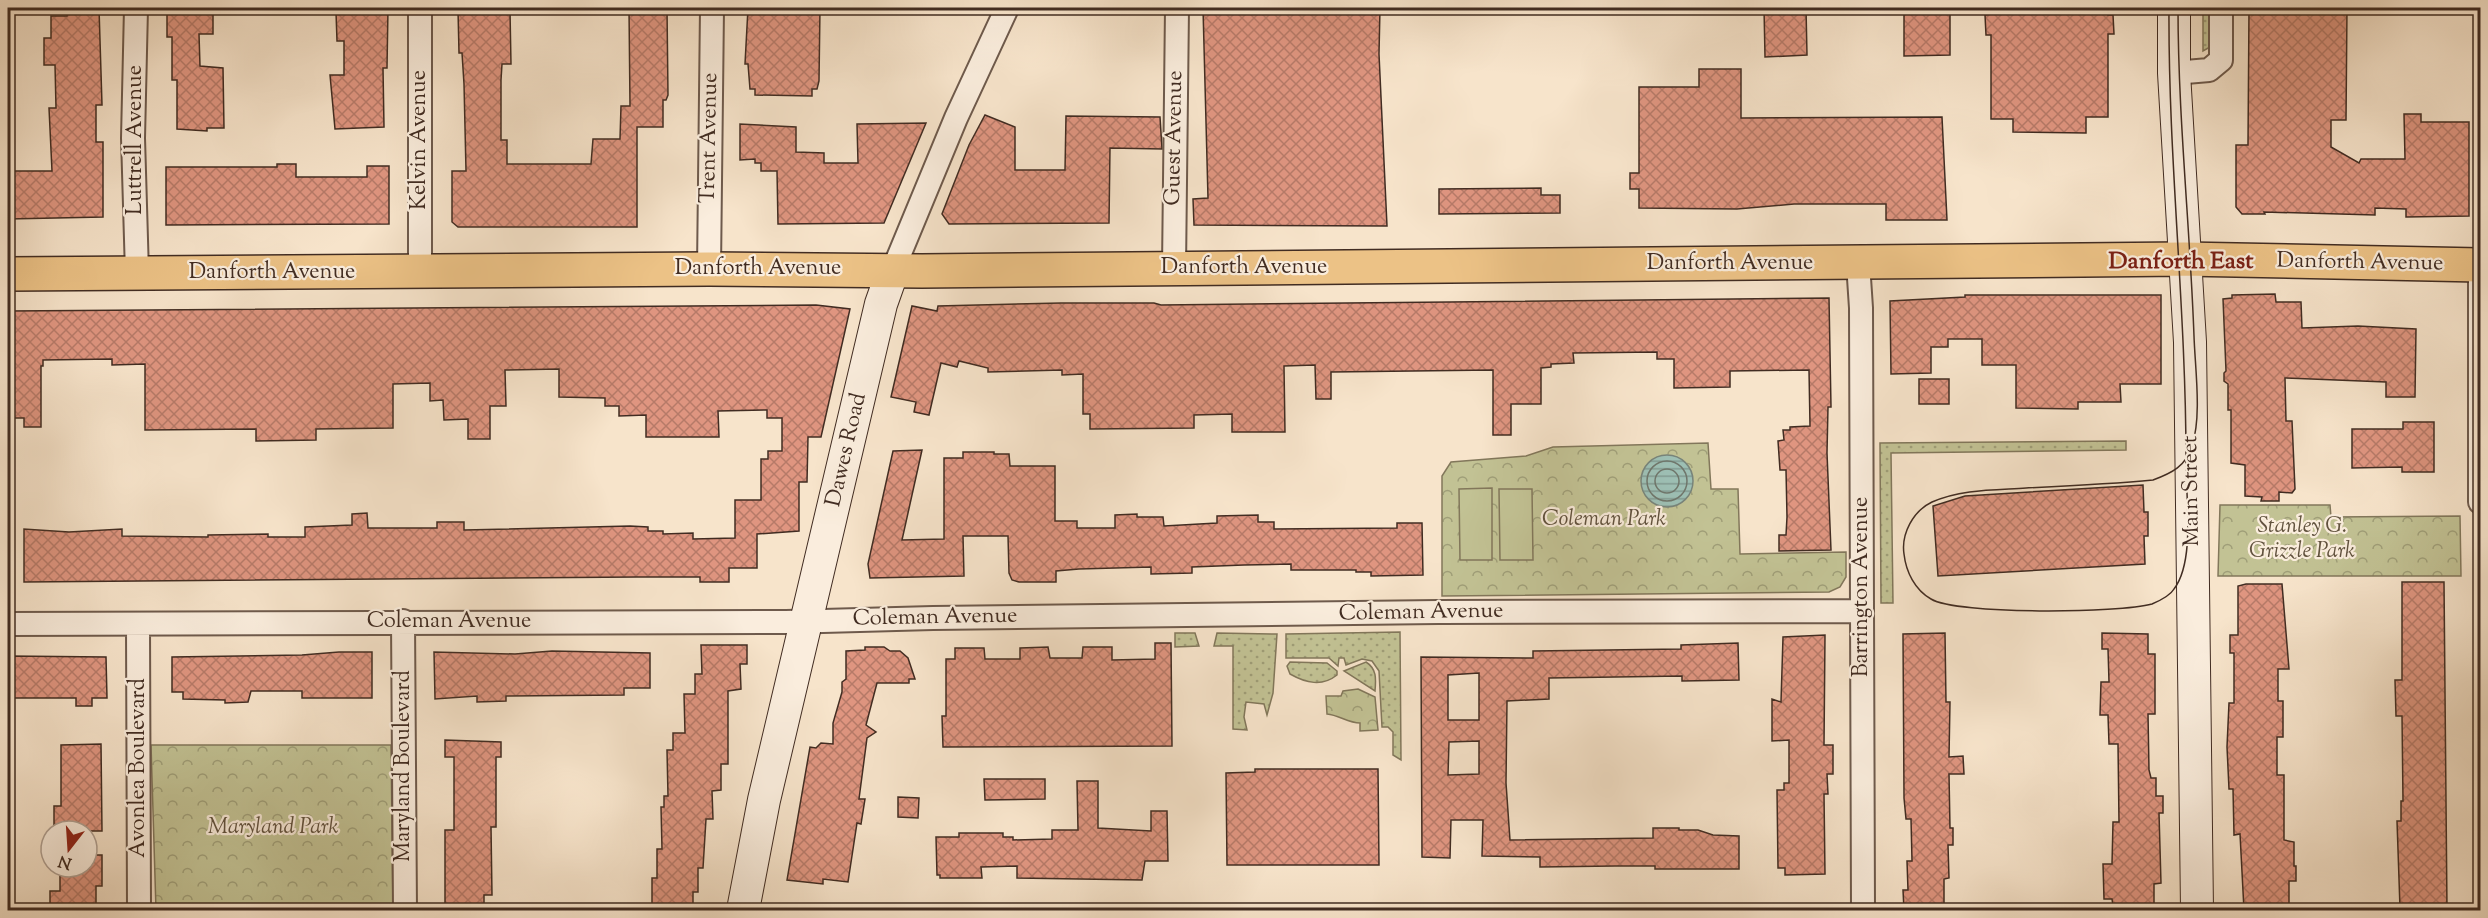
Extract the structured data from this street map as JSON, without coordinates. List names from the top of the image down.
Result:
{
  "streets": {
    "main road": ["Danforth Avenue"],
    "street": [
      "Trent Avenue",
      "Guest Avenue",
      "Luttrell Avenue",
      "Kelvin Avenue",
      "Dawes Road",
      "Main Street",
      "Barrington Avenue",
      "Coleman Avenue",
      "Maryland Boulevard",
      "Avonlea Boulevard"
    ]
  },
  "crossings": [
    ["Trent Avenue", "Danforth Avenue"],
    ["Guest Avenue", "Danforth Avenue"],
    ["Luttrell Avenue", "Danforth Avenue"],
    ["Kelvin Avenue", "Danforth Avenue"],
    ["Danforth Avenue", "Dawes Road"],
    ["Danforth Avenue", "Main Street"],
    ["Danforth Avenue", "Barrington Avenue"],
    ["Dawes Road", "Coleman Avenue"],
    ["Barrington Avenue", "Coleman Avenue"],
    ["Coleman Avenue", "Maryland Boulevard"],
    ["Coleman Avenue", "Avonlea Boulevard"]
  ],
  "districts": ["Danforth East"],
  "parks": ["Coleman Park", "Stanley G. Grizzle Park", "Maryland Park"],
  "north": "bottom"
}
